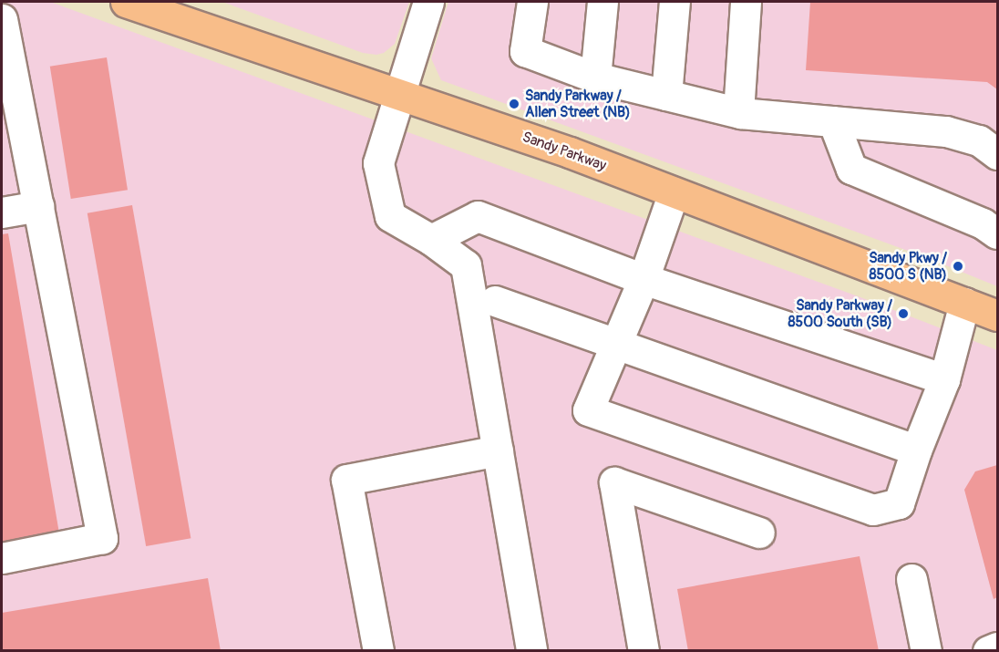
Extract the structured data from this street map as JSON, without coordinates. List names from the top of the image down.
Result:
{
  "streets": {
    "main road": ["Sandy Parkway"]
  },
  "places": ["Sandy Parkway / Allen Street (NB)", "Sandy Pkwy / 8500 S (NB)", "Sandy Parkway / 8500 South (SB)"]
}
